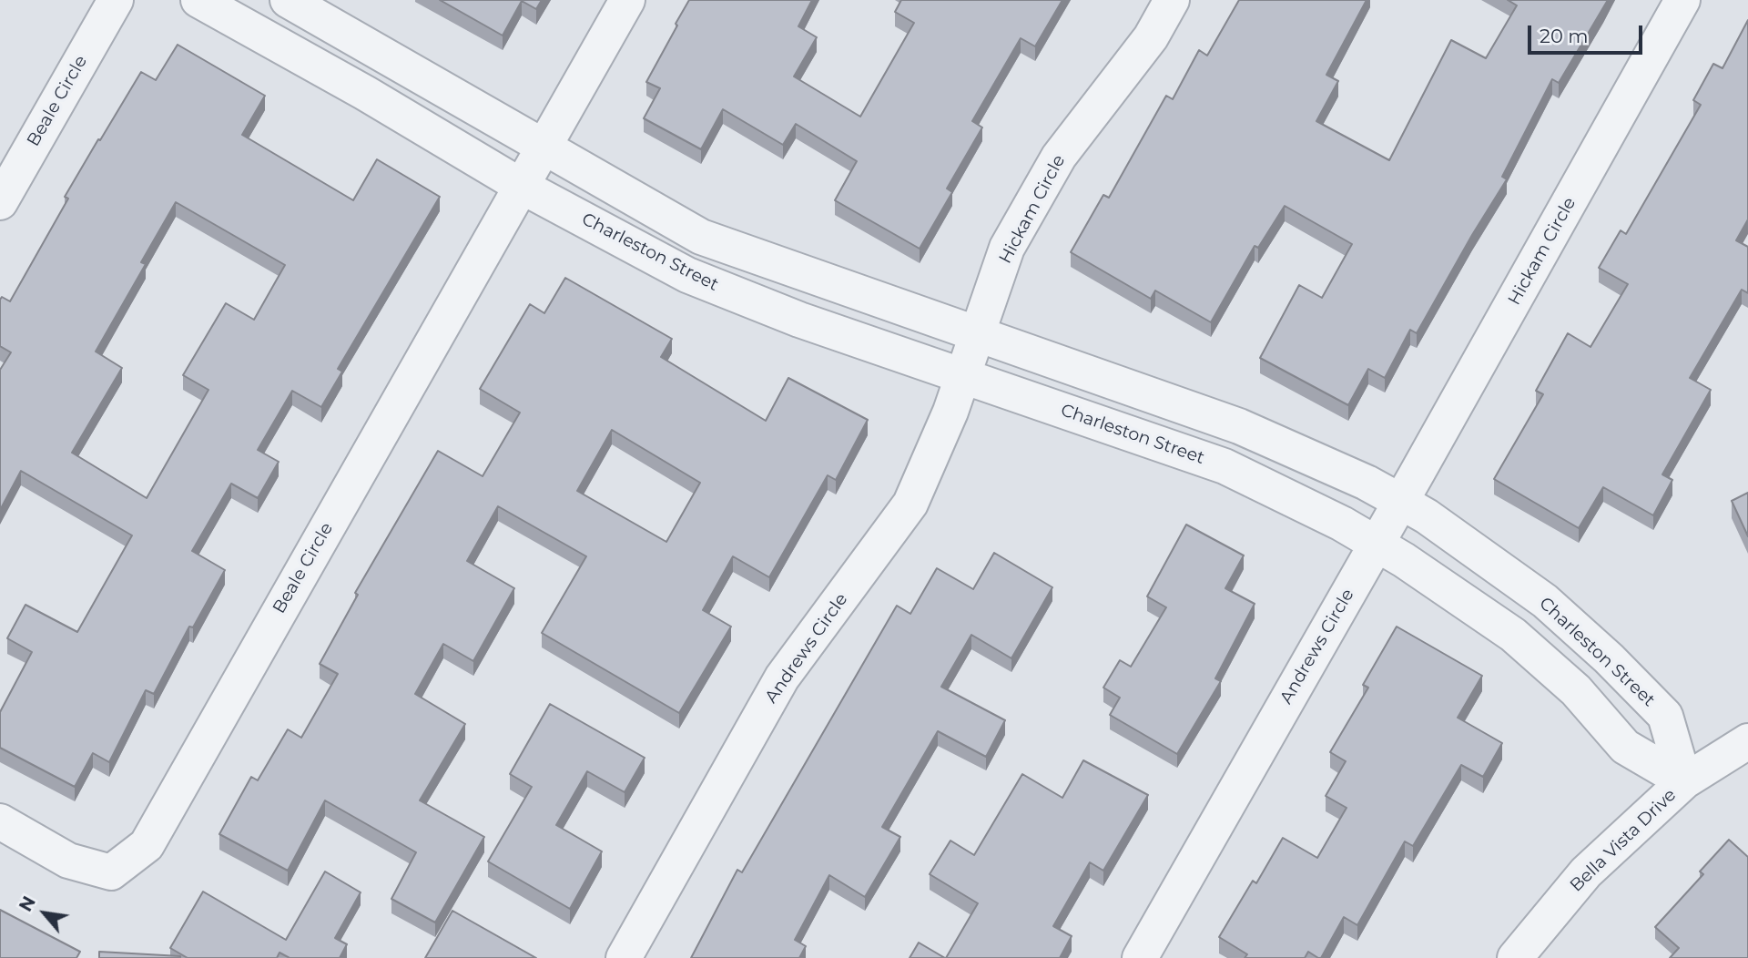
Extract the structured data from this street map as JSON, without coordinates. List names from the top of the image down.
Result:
{
  "streets": {
    "street": [
      "Beale Circle",
      "Hickam Circle",
      "Charleston Street",
      "Andrews Circle",
      "Bella Vista Drive"
    ]
  },
  "crossings": [
    ["Beale Circle", "Charleston Street"],
    ["Hickam Circle", "Charleston Street"],
    ["Hickam Circle", "Andrews Circle"],
    ["Charleston Street", "Andrews Circle"],
    ["Charleston Street", "Bella Vista Drive"]
  ],
  "scale_bar": "20 m",
  "north": "top left"
}
